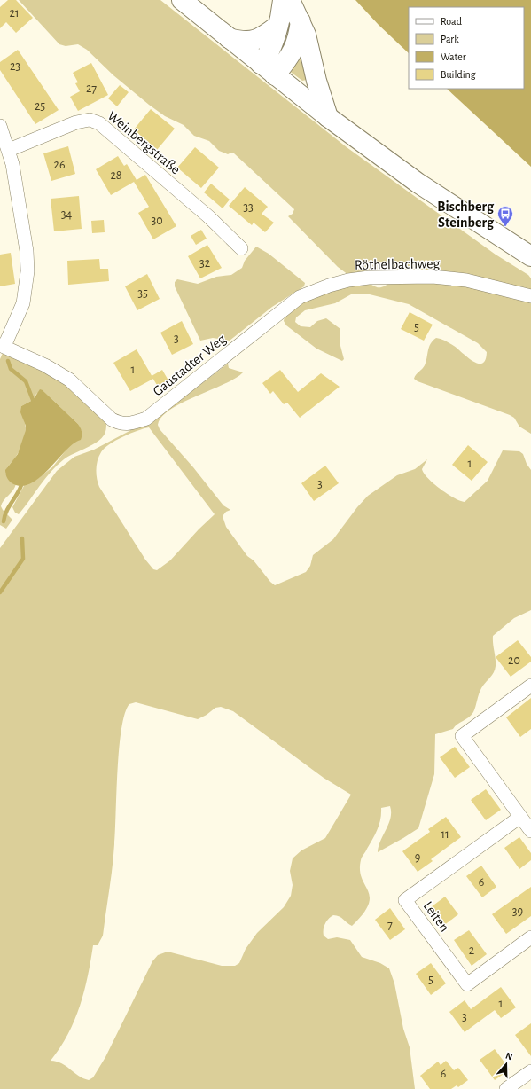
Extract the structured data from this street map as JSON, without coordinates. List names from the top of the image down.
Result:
{
  "streets": {
    "street": [
      "Weinbergstraße",
      "Röthelbachweg",
      "Gaustadter Weg",
      "Leiten"
    ]
  },
  "crossings": [
    ["Röthelbachweg", "Gaustadter Weg"]
  ],
  "places": {
    "bus stop": ["Bischberg Steinberg"]
  },
  "house_numbers": [
    "21",
    "23",
    "27",
    "25",
    "26",
    "28",
    "33",
    "34",
    "30",
    "32",
    "35",
    "5",
    "3",
    "1",
    "1",
    "3",
    "20",
    "11",
    "9",
    "6",
    "39",
    "7",
    "2",
    "5",
    "1",
    "3",
    "6"
  ],
  "legend": [
    "Road",
    "Park",
    "Water",
    "Building"
  ],
  "north": "top"
}
